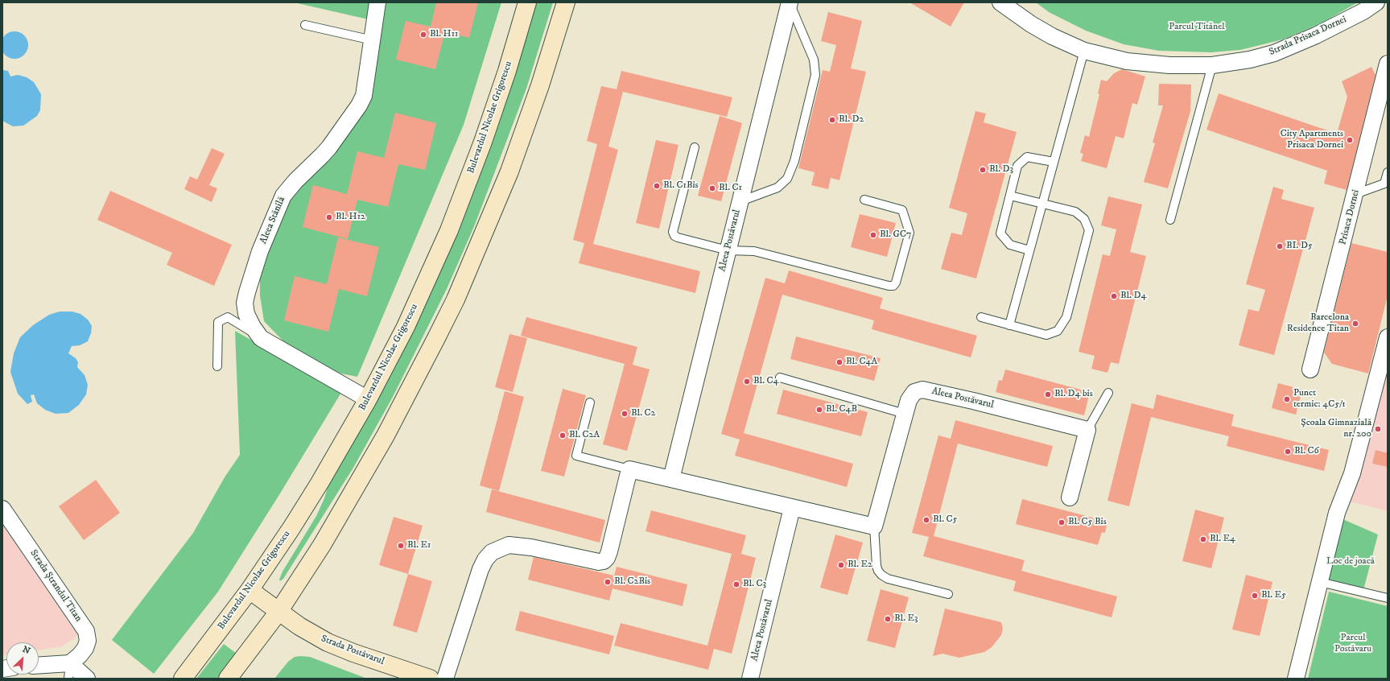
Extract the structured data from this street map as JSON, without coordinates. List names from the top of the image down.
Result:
{
  "streets": {
    "main road": ["Bulevardul Nicolae Grigorescu", "Strada Postăvarul"],
    "street": [
      "Strada Prisaca Dornei",
      "Prisaca Dornei",
      "Aleea Stănilă",
      "Aleea Postăvarul",
      "Strada Ștrandul Titan"
    ]
  },
  "crossings": [
    ["Bulevardul Nicolae Grigorescu", "Aleea Stănilă"],
    ["Bulevardul Nicolae Grigorescu", "Strada Postăvarul"]
  ],
  "parks": ["Parcul Titănel", "Loc de joacă", "Parcul Postăvaru"],
  "places": [
    "Bl. H11",
    "Bl. D2",
    "City Apartments Prisaca Dornei",
    "Bl. D3",
    "Bl. C1Bis",
    "Bl. C1",
    "Bl. H12",
    "Bl. GC7",
    "BI. D5",
    "Bl. D4",
    "Barcelona Residence Titan",
    "Bl. C4A",
    "Bl. C4",
    "Bl. D4 bis",
    "Punct termic: 4C5/1",
    "Bl. C4B",
    "Bl. C2",
    "Școala Gimnazială nr. 200",
    "Bl. C2A",
    "Bl. C6",
    "Bl. C5",
    "Bl. C5 Bis",
    "Bl. E4",
    "Bl. E1",
    "Bl. E2",
    "Bl. C2Bis",
    "Bl. C3",
    "Bl. E5",
    "Bl. E3"
  ],
  "north": "top right"
}
